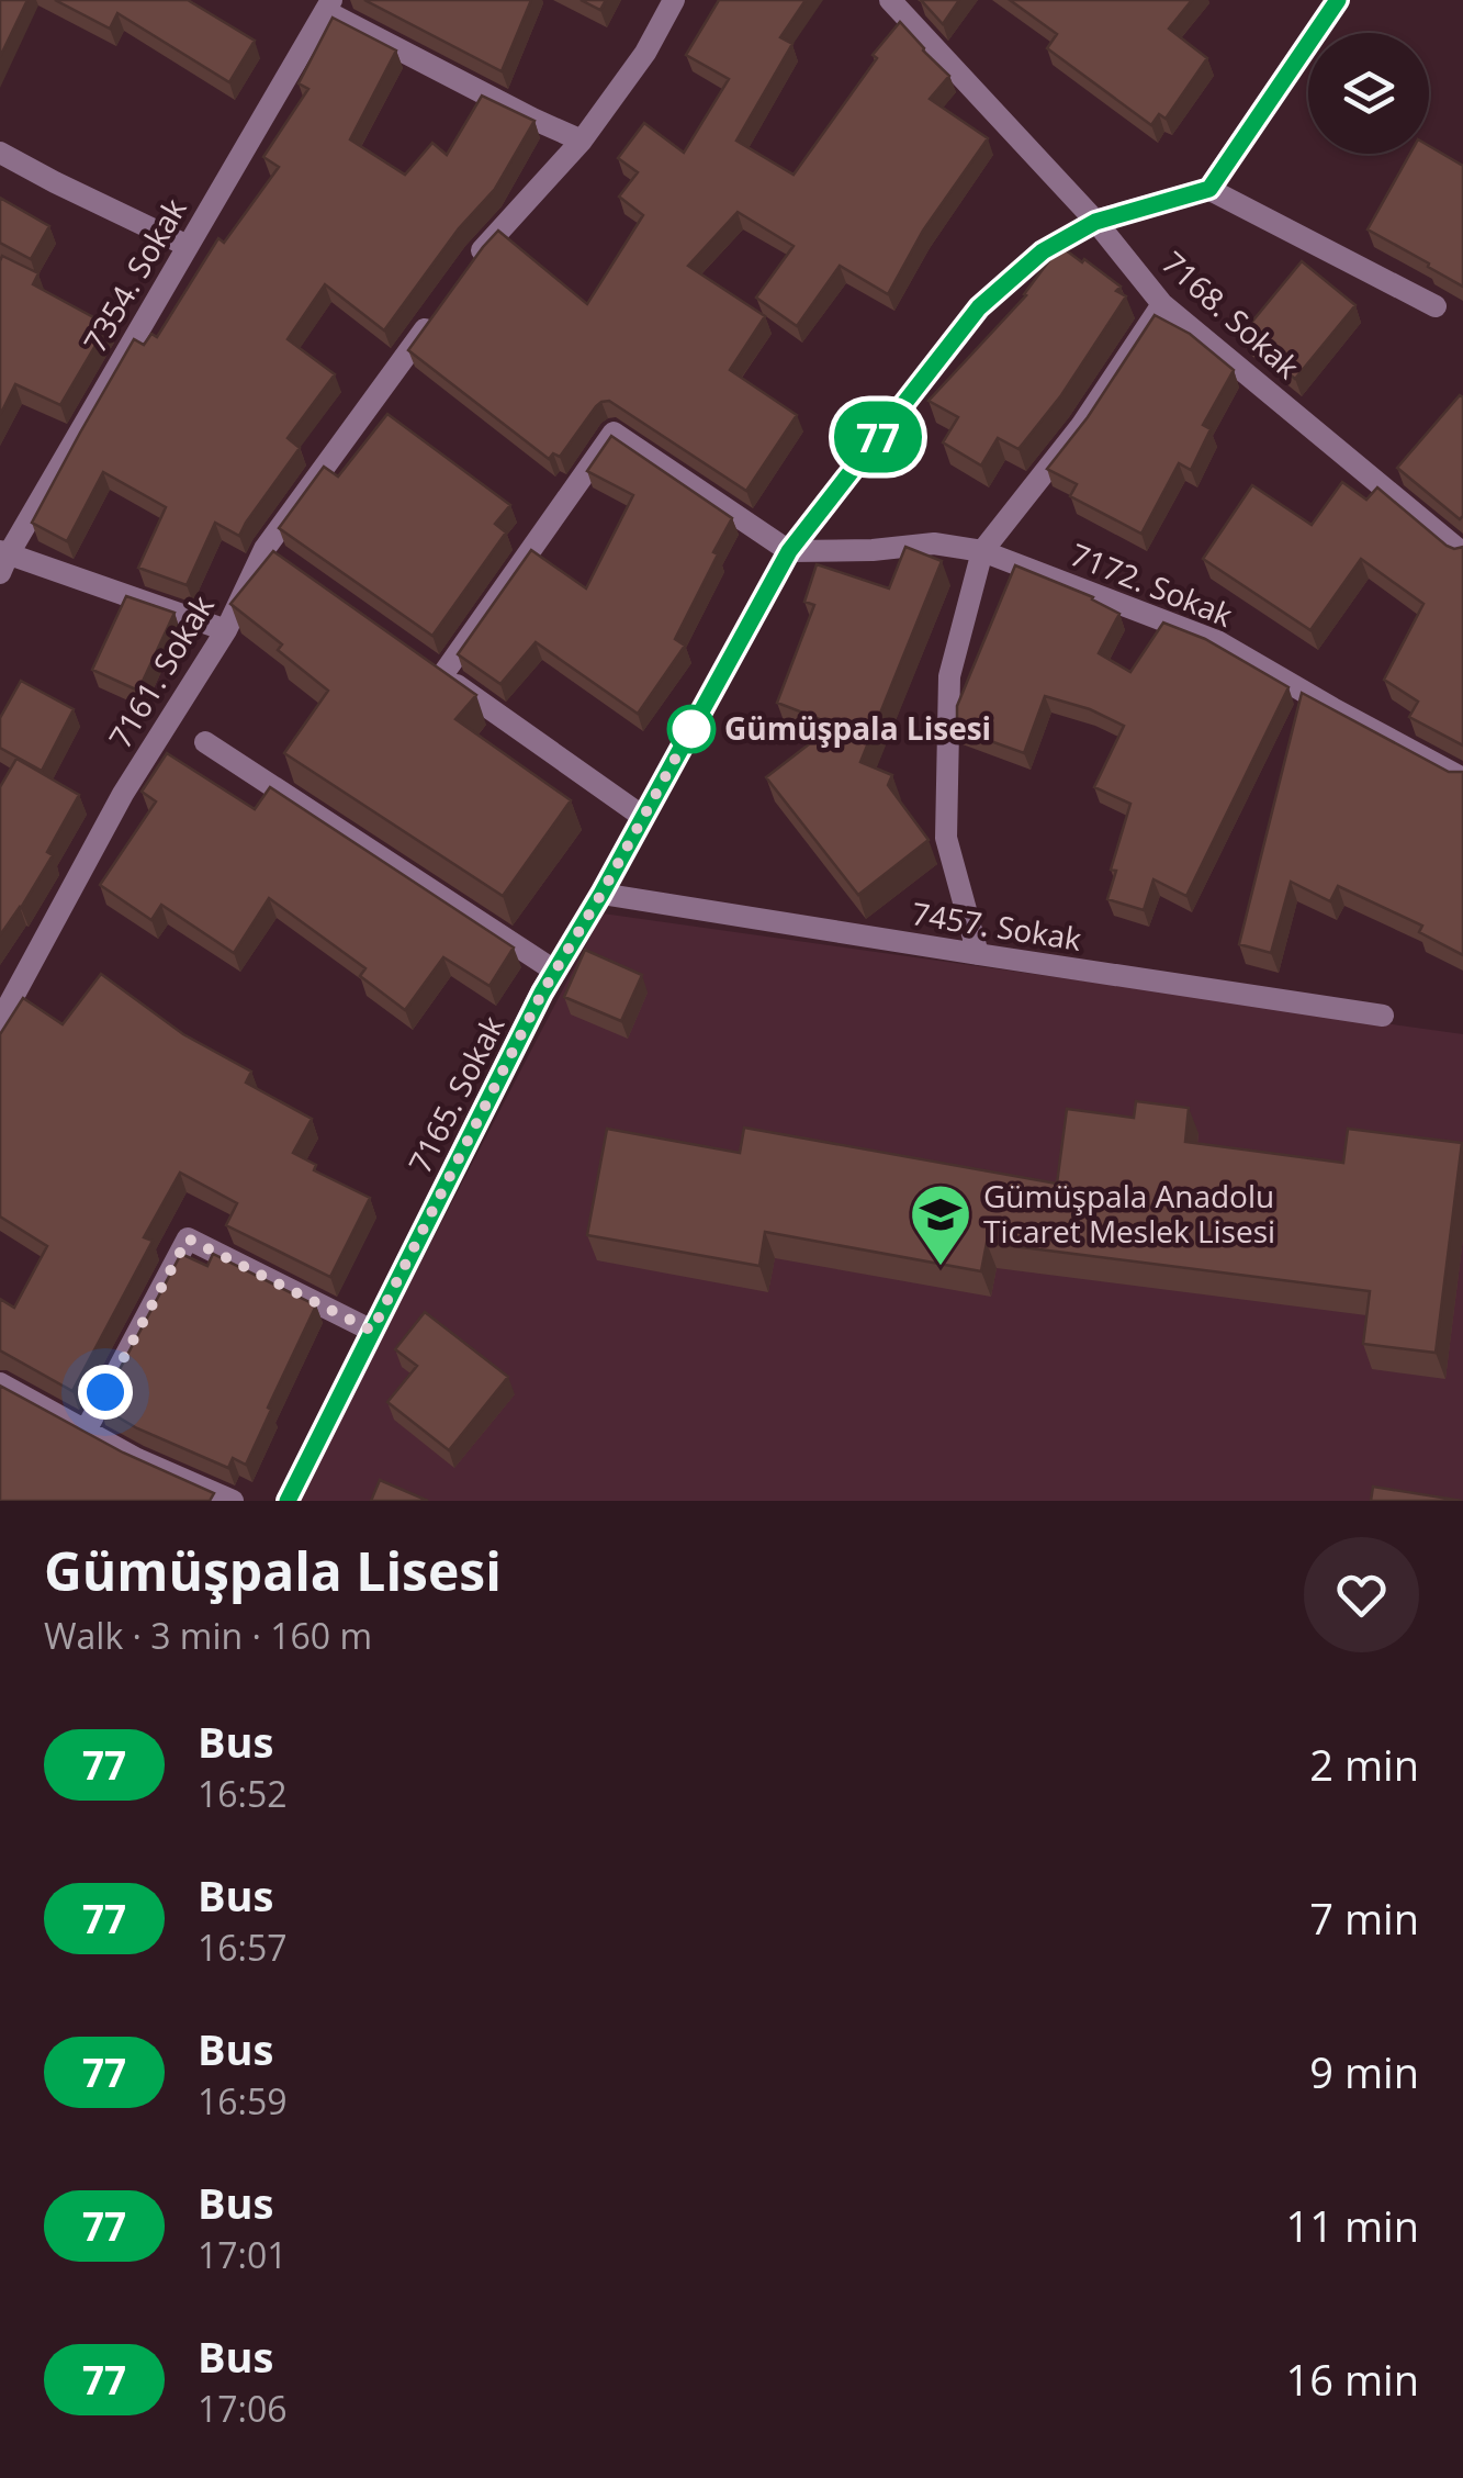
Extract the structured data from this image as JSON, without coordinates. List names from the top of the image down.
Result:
{
  "streets": {
    "street": [
      "7354. Sokak",
      "7168. Sokak",
      "7172. Sokak",
      "7161. Sokak",
      "7457. Sokak",
      "7165. Sokak"
    ]
  },
  "crossings": [
    ["7168. Sokak", "7165. Sokak"],
    ["7172. Sokak", "7165. Sokak"],
    ["7457. Sokak", "7165. Sokak"]
  ],
  "places": {
    "other": ["Gümüşpala Lisesi"],
    "school or university": ["Gümüşpala Anadolu Ticaret Meslek Lisesi"]
  },
  "lines": ["bus line 77"],
  "page": {
    "on_map": "77",
    "heading": ["Gümüşpala Lisesi", "Walk · 3 min · 160 m"],
    "list": [
      {
        "mark": "77",
        "name": "Bus",
        "note": "16:52",
        "value": "2 min"
      },
      {
        "mark": "77",
        "name": "Bus",
        "note": "16:57",
        "value": "7 min"
      },
      {
        "mark": "77",
        "name": "Bus",
        "note": "16:59",
        "value": "9 min"
      },
      {
        "mark": "77",
        "name": "Bus",
        "note": "17:01",
        "value": "11 min"
      },
      {
        "mark": "77",
        "name": "Bus",
        "note": "17:06",
        "value": "16 min"
      }
    ]
  }
}
